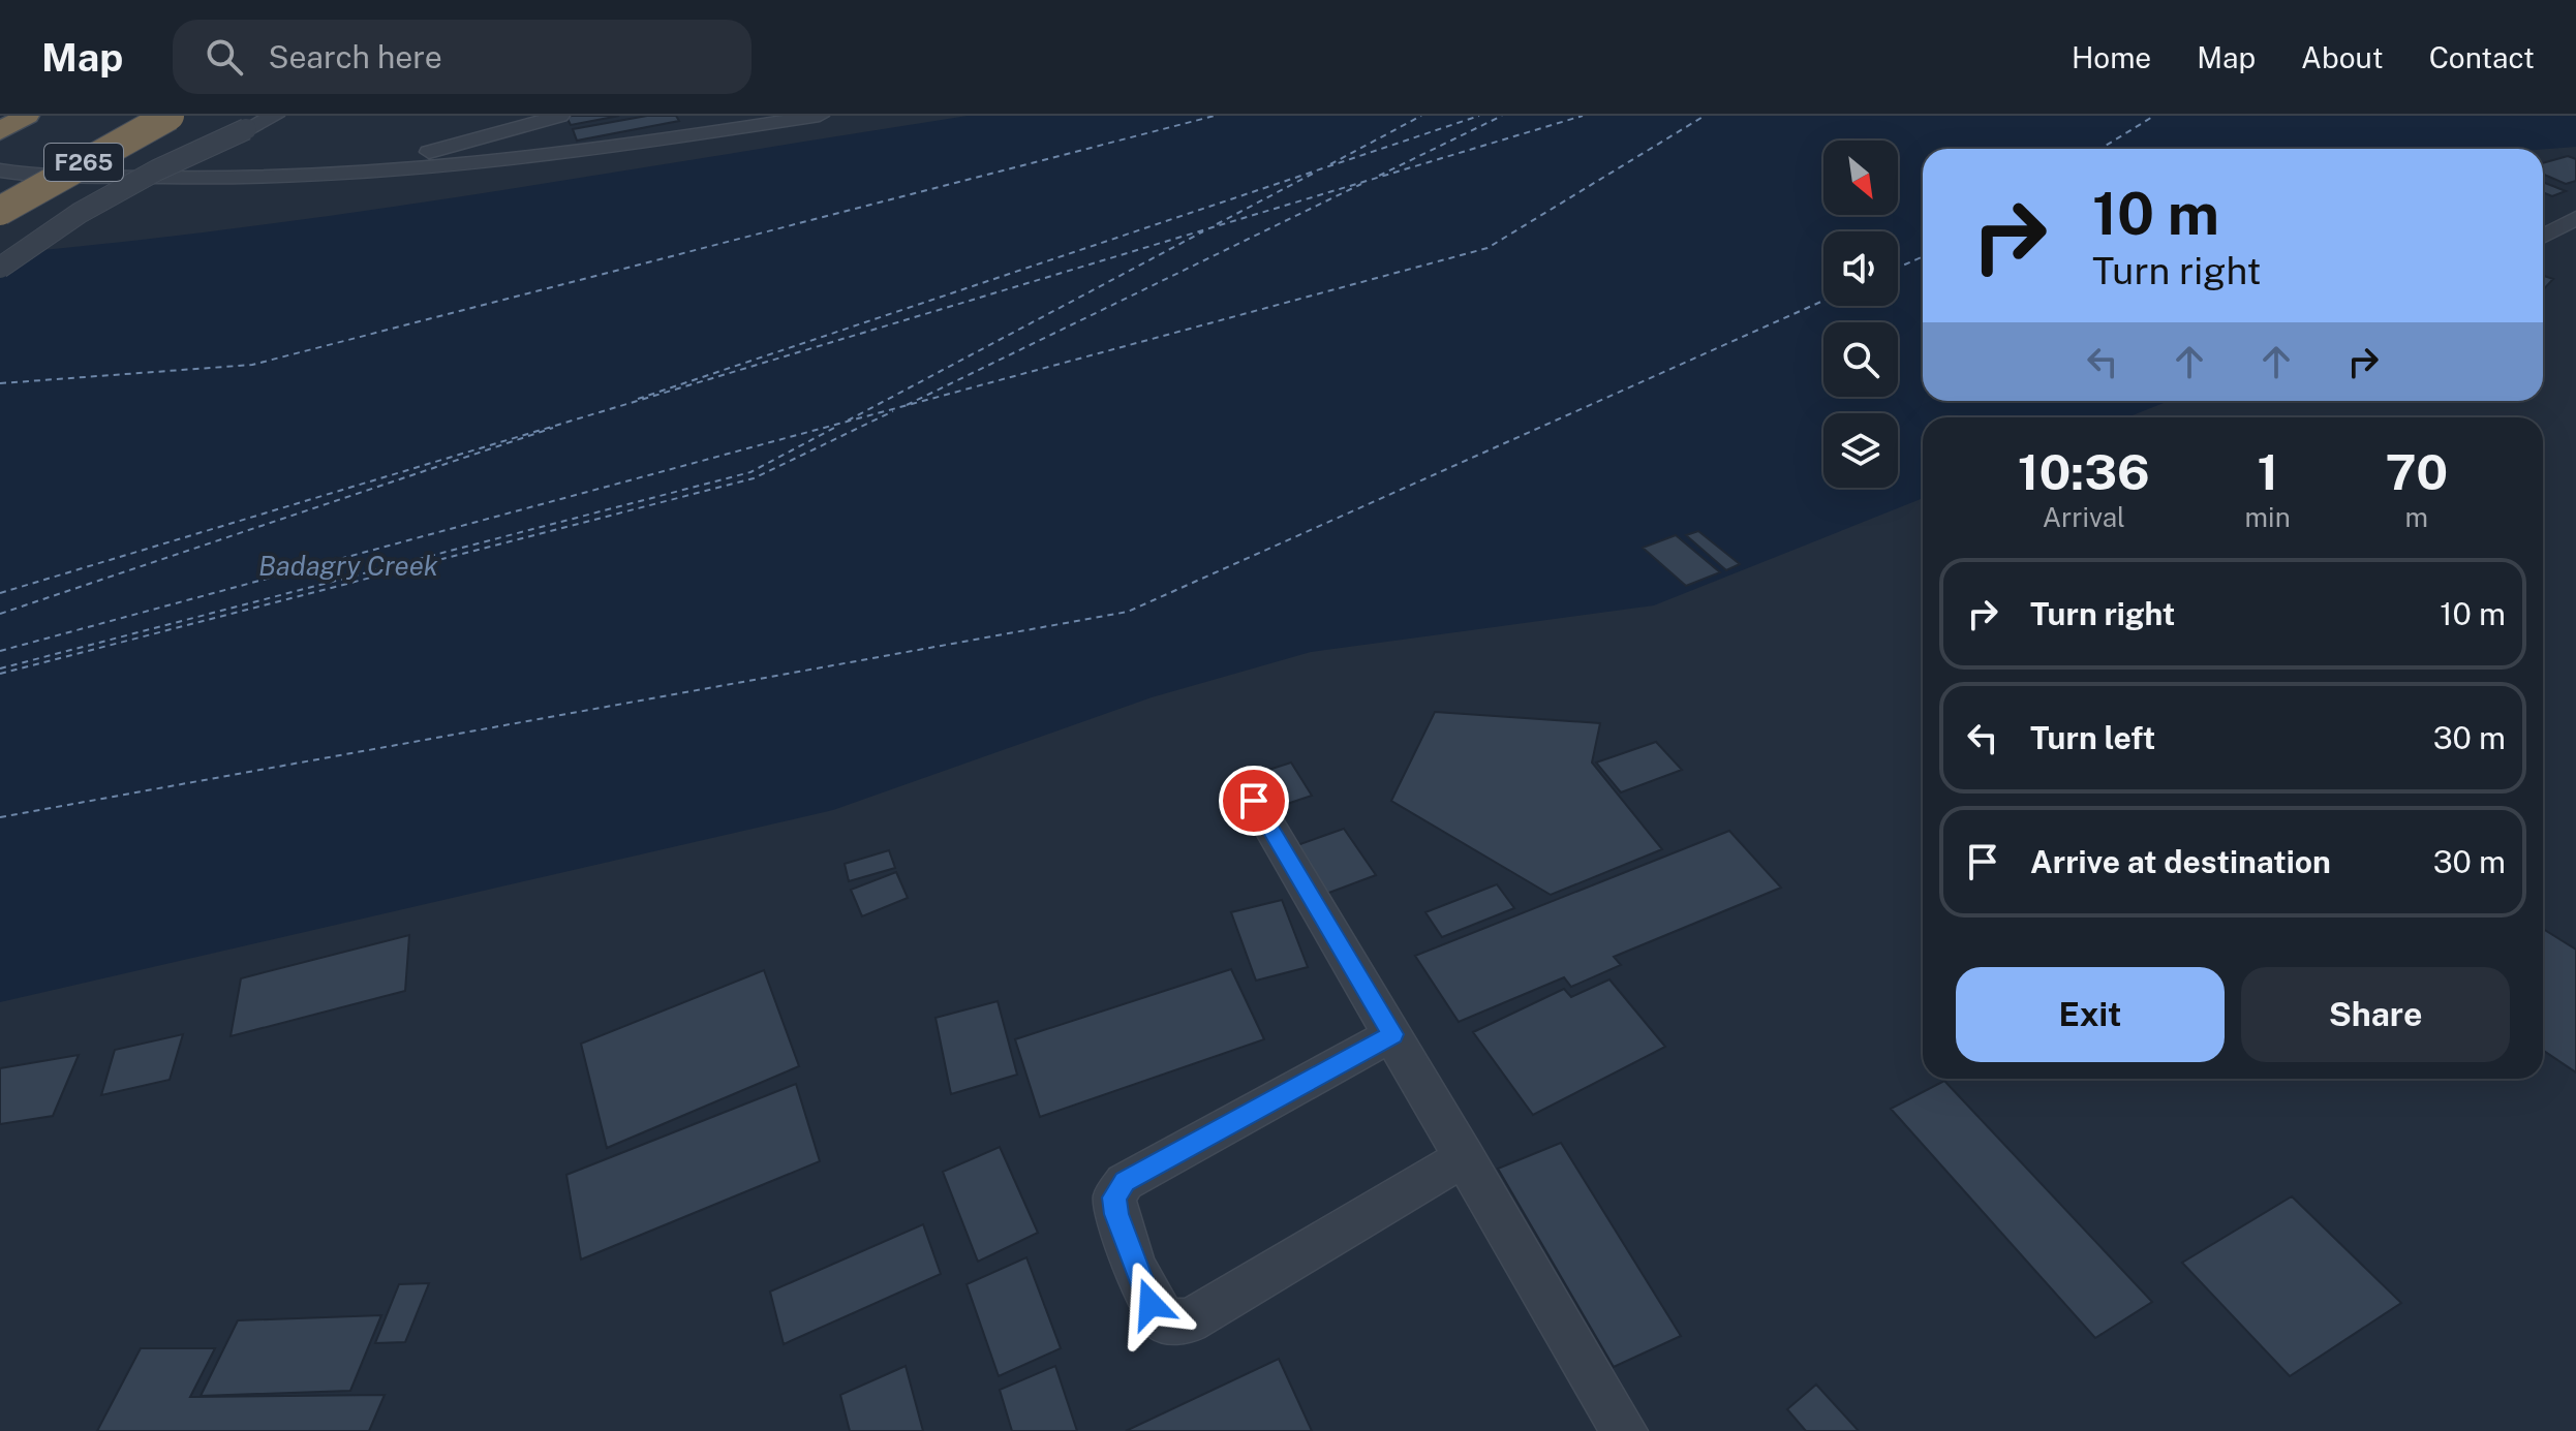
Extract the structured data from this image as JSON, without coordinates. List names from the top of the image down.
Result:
{
  "streets": {
    "highway": ["F265"]
  },
  "water": ["Badagry Creek"],
  "north": "bottom right",
  "page": {
    "header": "Map",
    "search": "Search here",
    "nav": [
      "Home",
      "Map",
      "About",
      "Contact"
    ],
    "turn": ["10 m", "Turn right"],
    "eta": [
      "10:36",
      "Arrival",
      "1",
      "min",
      "70",
      "m"
    ],
    "list": [
      {
        "name": "Turn right",
        "value": "10 m"
      },
      {
        "name": "Turn left",
        "value": "30 m"
      },
      {
        "name": "Arrive at destination",
        "value": "30 m"
      }
    ],
    "buttons": ["Exit", "Share"]
  }
}
